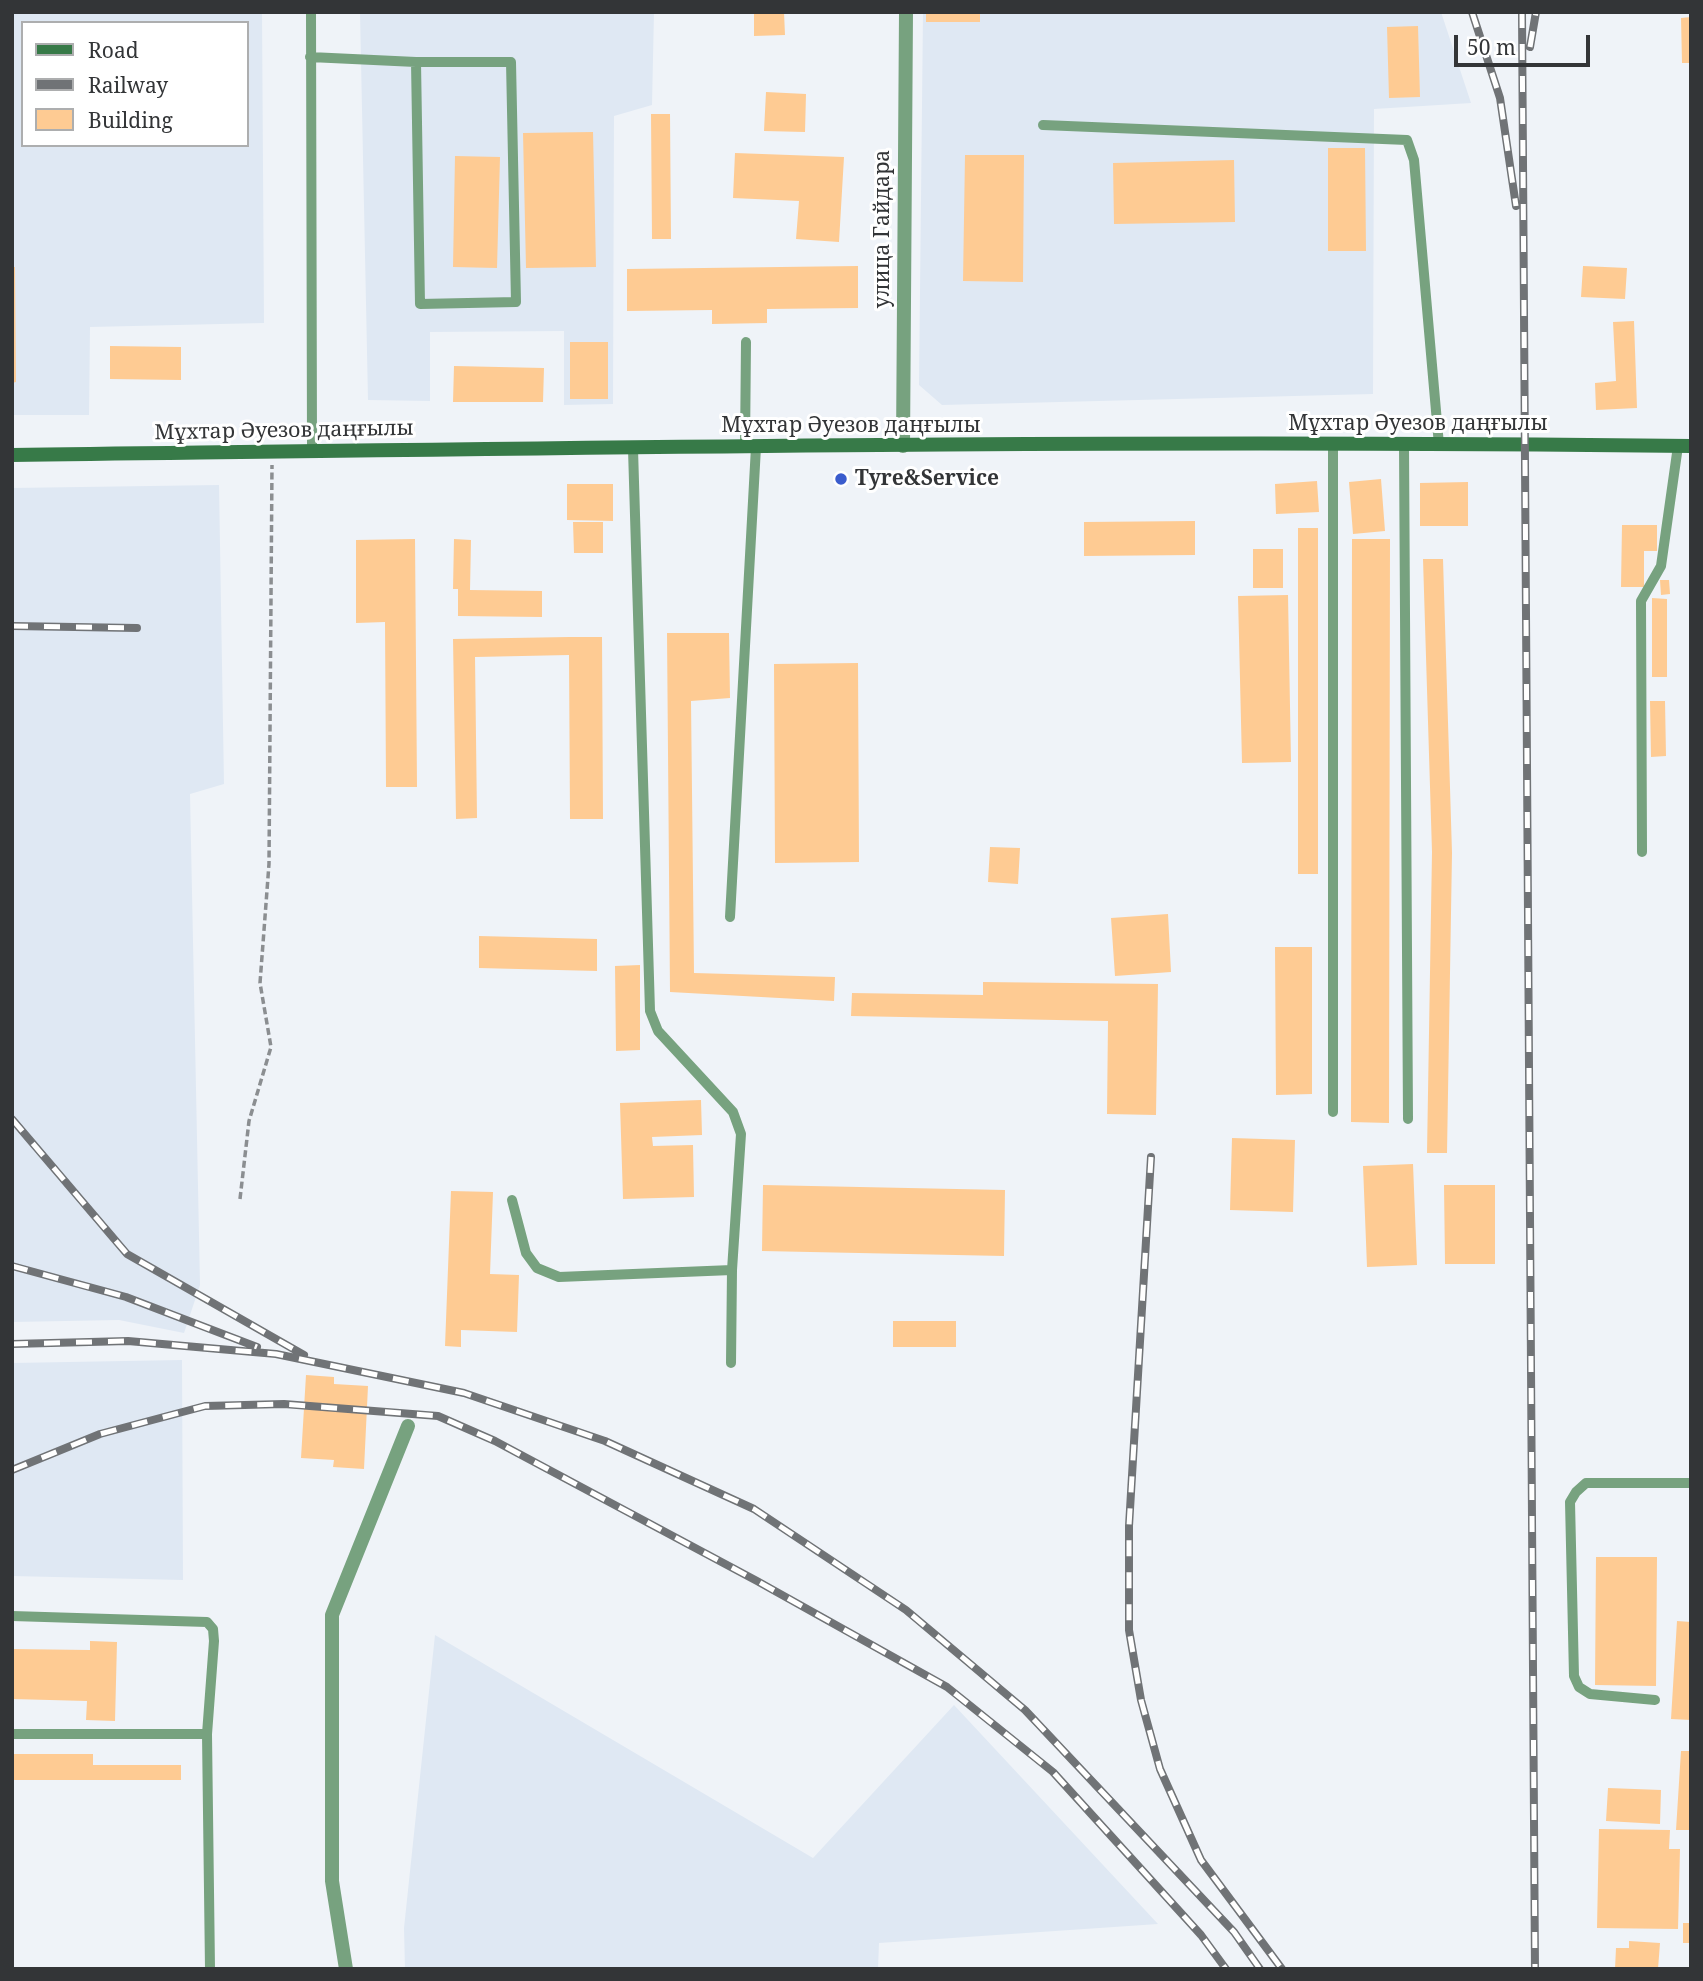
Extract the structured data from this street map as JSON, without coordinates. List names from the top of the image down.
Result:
{
  "streets": {
    "main road": ["Мұхтар Әуезов даңғылы"],
    "street": ["улица Гайдара"]
  },
  "crossings": [
    ["улица Гайдара", "Мұхтар Әуезов даңғылы"]
  ],
  "places": ["Tyre&Service"],
  "legend": ["Road", "Railway", "Building"],
  "scale_bar": "50 m"
}
